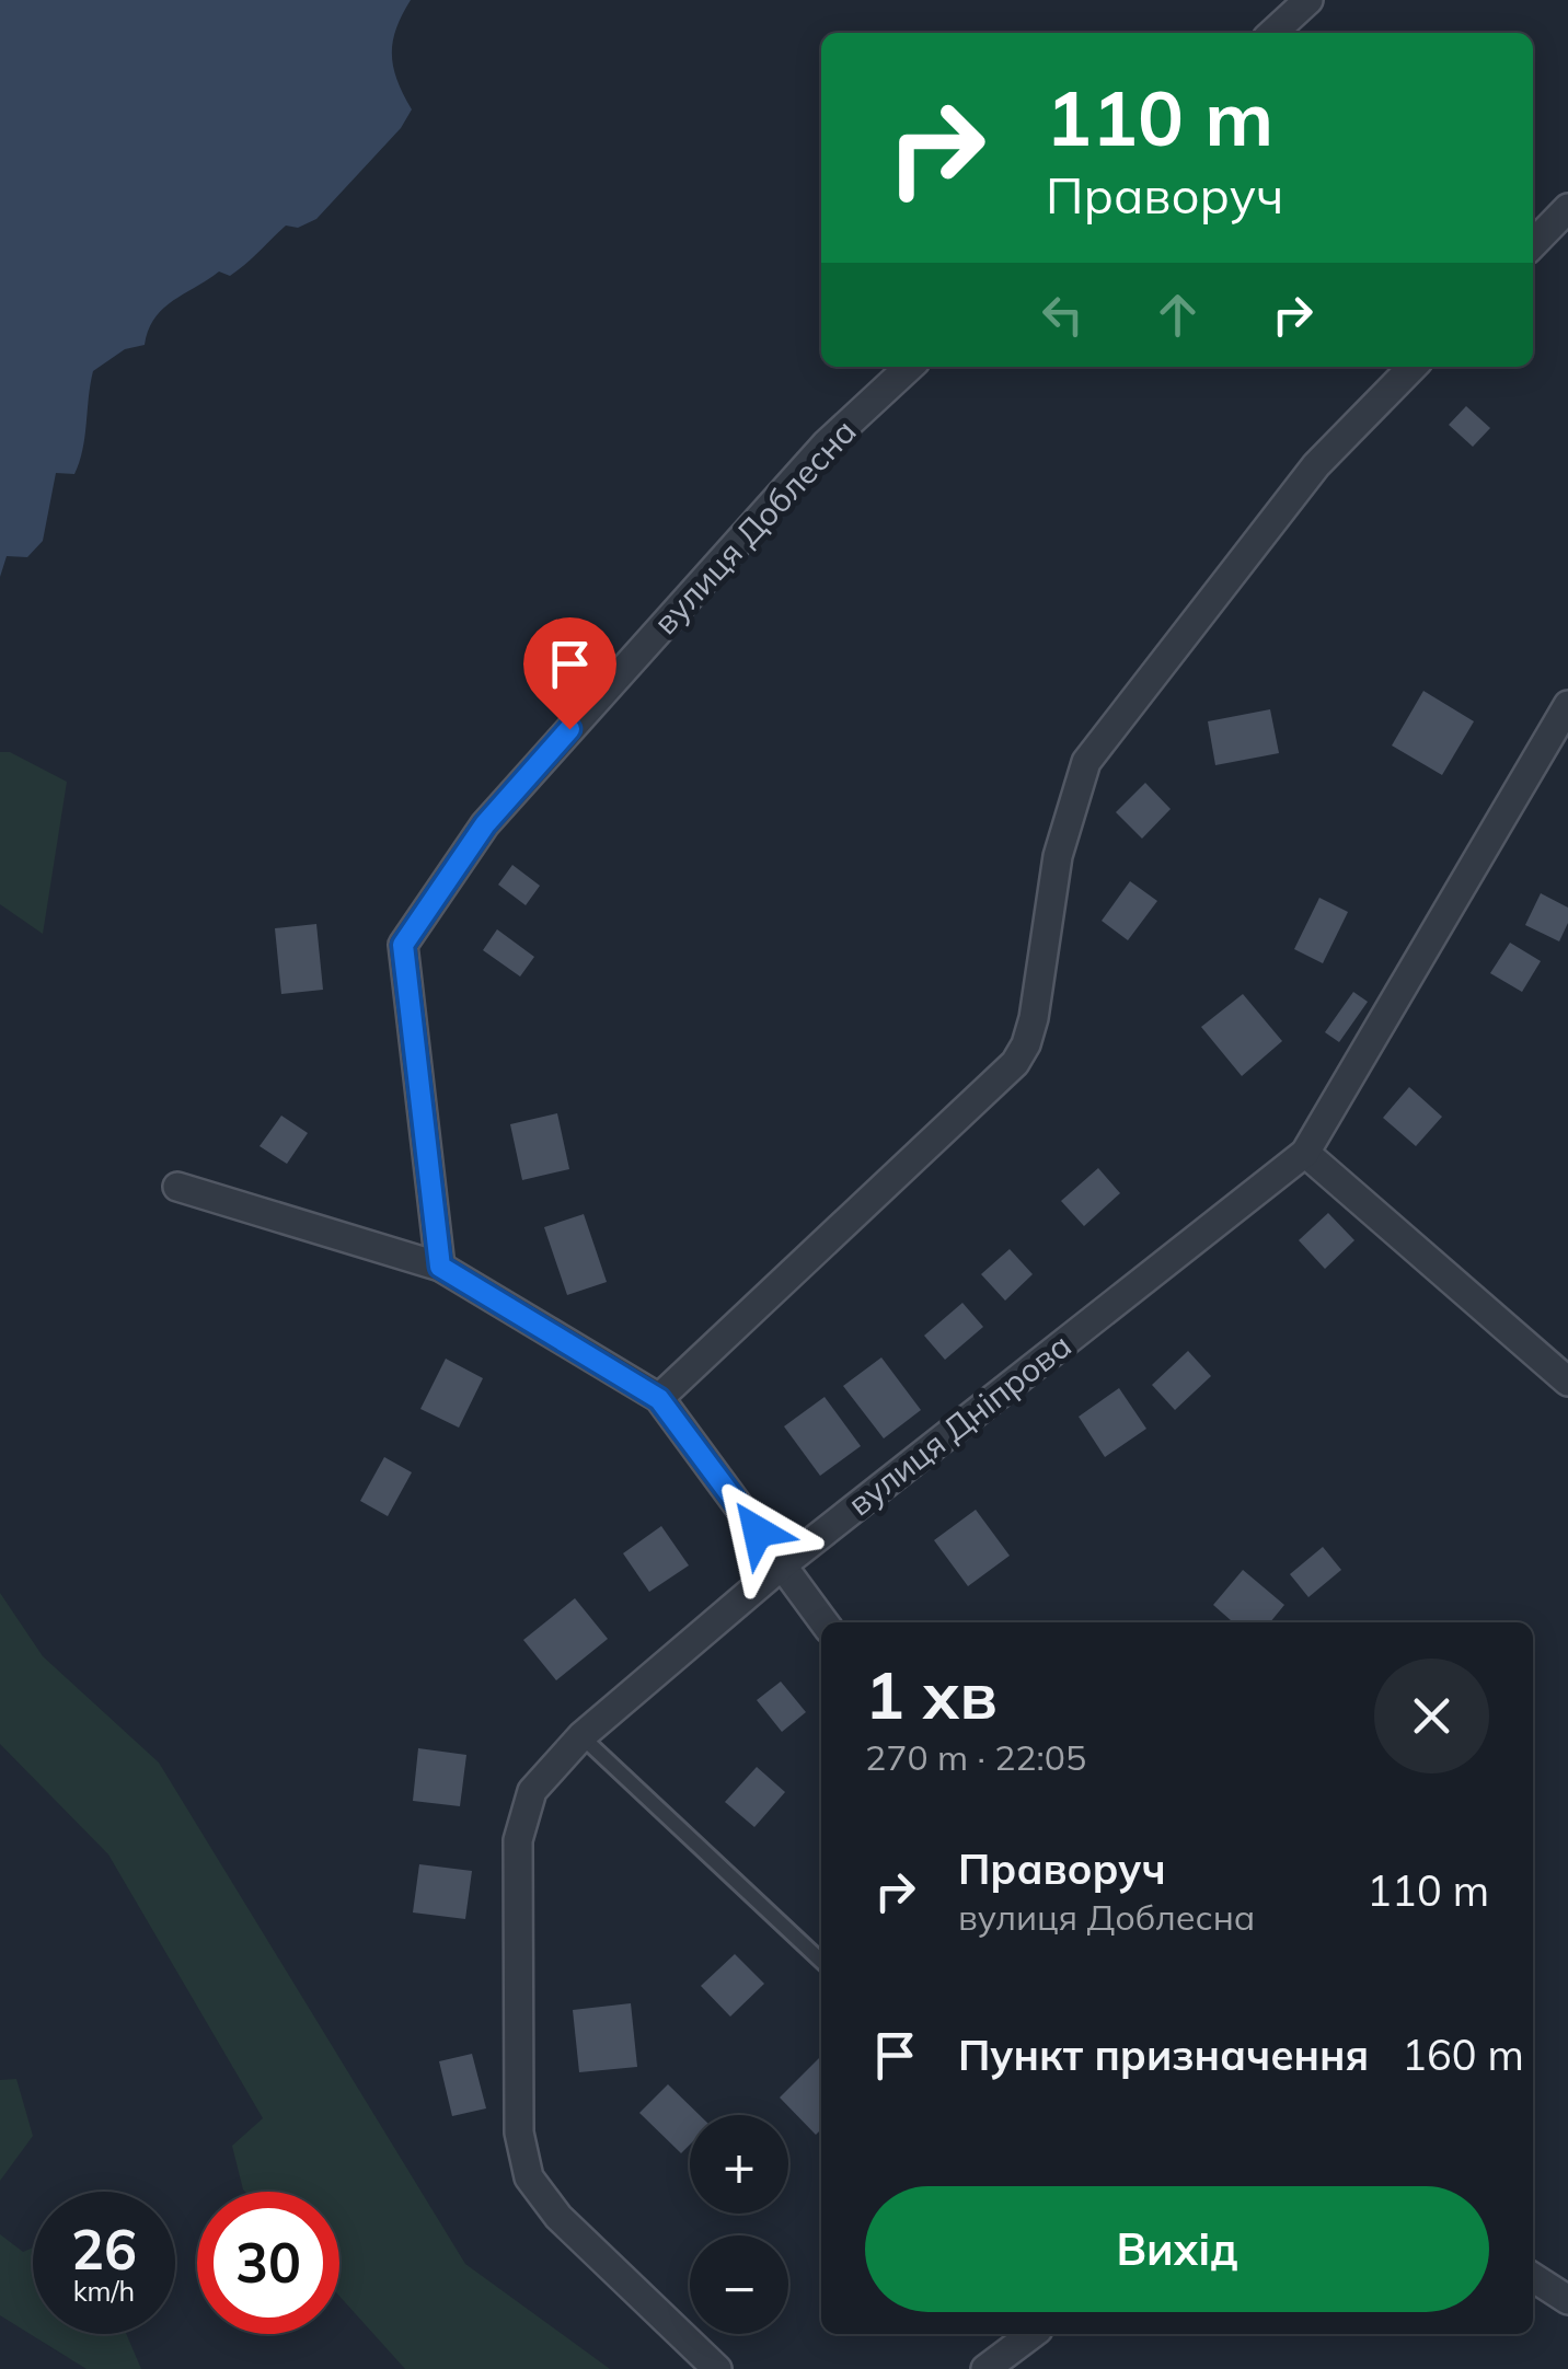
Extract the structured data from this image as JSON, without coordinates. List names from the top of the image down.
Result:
{
  "streets": {
    "street": ["вулиця Доблесна", "вулиця Дніпрова"]
  },
  "page": {
    "turn": ["110 m", "Праворуч"],
    "heading": ["1 хв", "270 m · 22:05"],
    "list": [
      {
        "name": "Праворуч",
        "note": "вулиця Доблесна",
        "value": "110 m"
      },
      {
        "name": "Пункт призначення",
        "value": "160 m"
      }
    ],
    "map_buttons": ["+", "−"],
    "buttons": "Вихід",
    "speed": "26 km/h",
    "limit": "30"
  }
}
